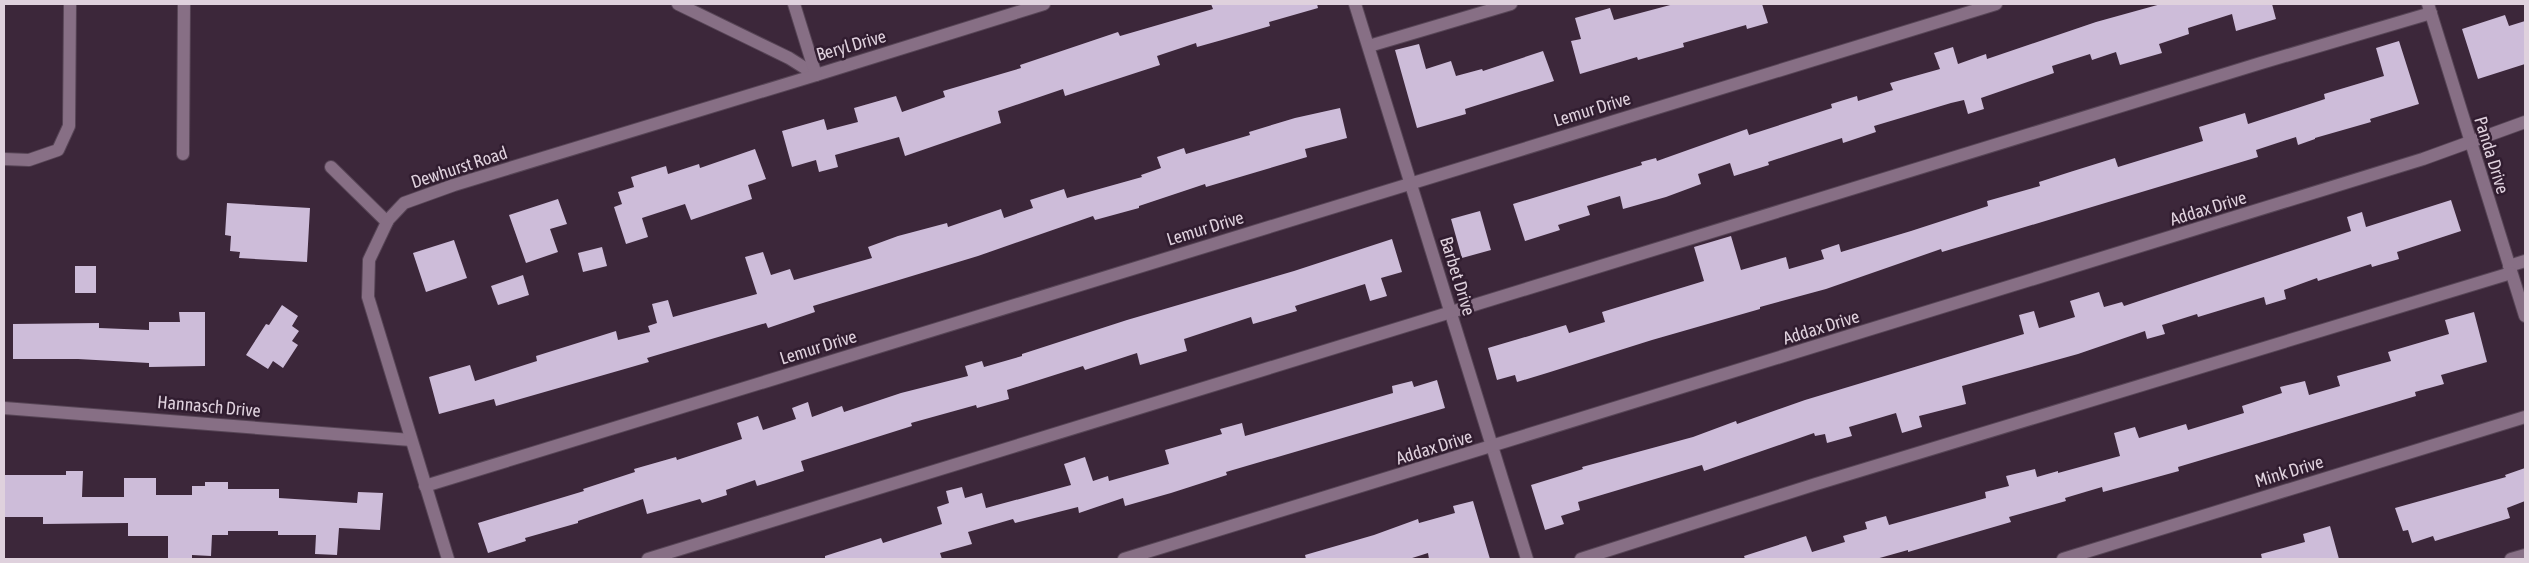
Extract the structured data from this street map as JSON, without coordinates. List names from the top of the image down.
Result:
{
  "streets": {
    "street": [
      "Beryl Drive",
      "Lemur Drive",
      "Panda Drive",
      "Dewhurst Road",
      "Addax Drive",
      "Barbet Drive",
      "Hannasch Drive",
      "Mink Drive"
    ]
  },
  "crossings": [
    ["Beryl Drive", "Dewhurst Road"],
    ["Lemur Drive", "Dewhurst Road"],
    ["Lemur Drive", "Barbet Drive"],
    ["Panda Drive", "Addax Drive"],
    ["Dewhurst Road", "Hannasch Drive"],
    ["Addax Drive", "Barbet Drive"]
  ]
}
